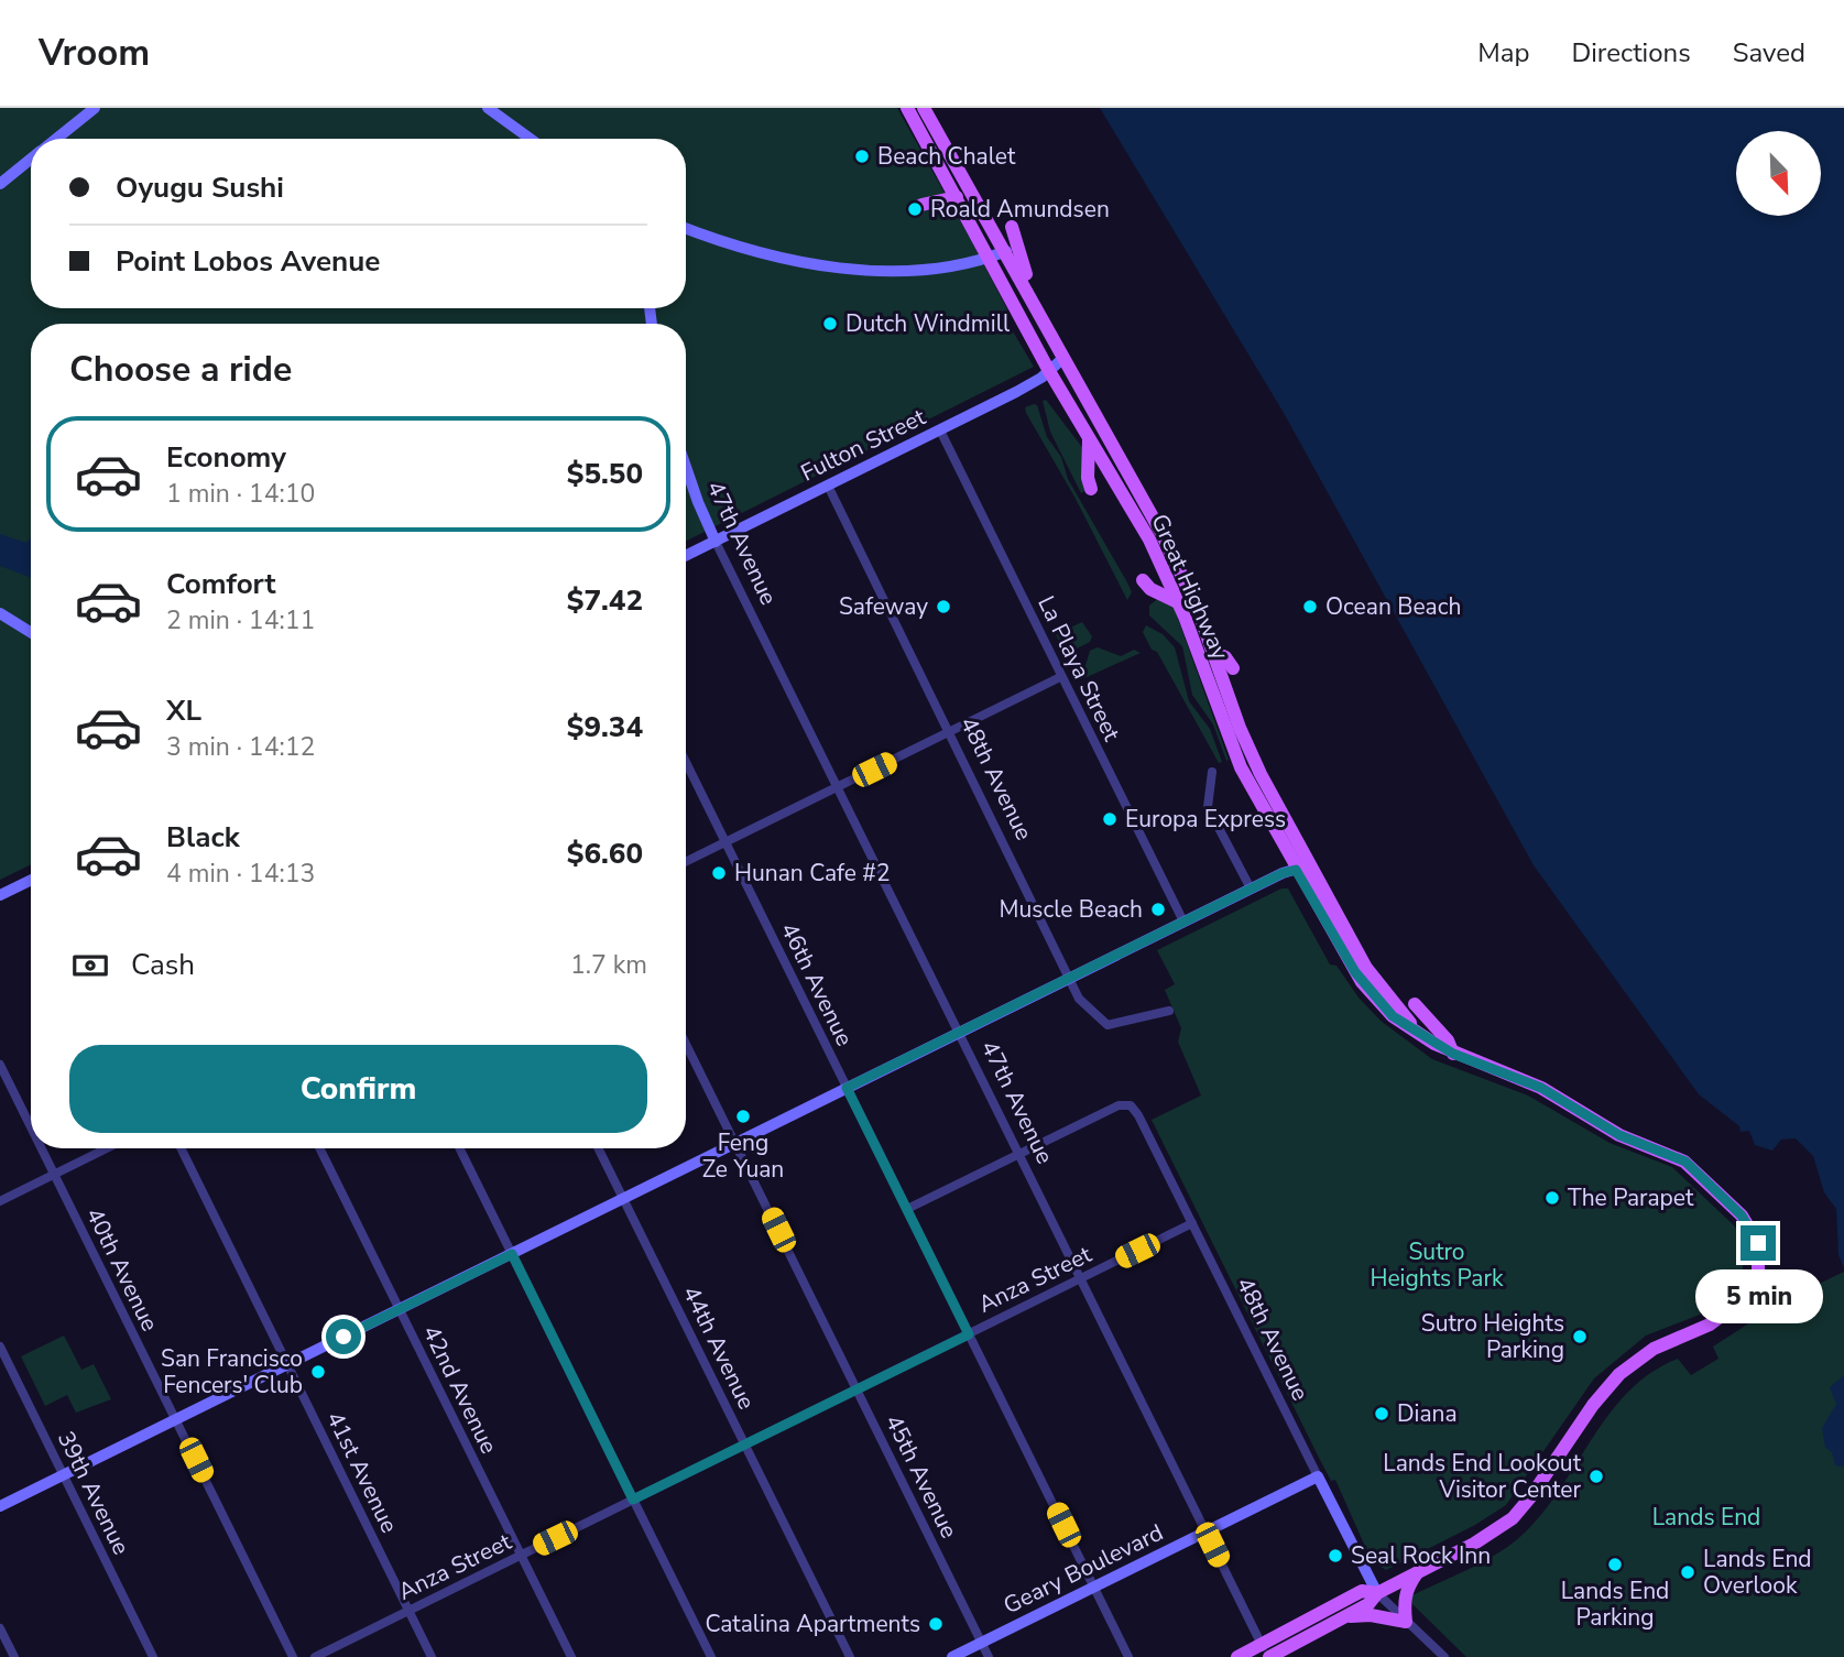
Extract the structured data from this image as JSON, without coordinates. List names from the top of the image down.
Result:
{
  "streets": {
    "main road": ["Great Highway"],
    "street": [
      "Fulton Street",
      "47th Avenue",
      "La Playa Street",
      "48th Avenue",
      "46th Avenue",
      "40th Avenue",
      "Anza Street",
      "44th Avenue",
      "42nd Avenue",
      "41st Avenue",
      "45th Avenue",
      "39th Avenue",
      "Geary Boulevard"
    ]
  },
  "crossings": [
    ["Fulton Street", "47th Avenue"],
    ["Fulton Street", "Great Highway"],
    ["Fulton Street", "La Playa Street"],
    ["Fulton Street", "48th Avenue"],
    ["47th Avenue", "48th Avenue"],
    ["47th Avenue", "Anza Street"],
    ["47th Avenue", "Geary Boulevard"],
    ["Great Highway", "48th Avenue"],
    ["48th Avenue", "Anza Street"],
    ["48th Avenue", "Geary Boulevard"],
    ["46th Avenue", "Anza Street"],
    ["46th Avenue", "Geary Boulevard"],
    ["Anza Street", "44th Avenue"],
    ["Anza Street", "42nd Avenue"],
    ["Anza Street", "41st Avenue"],
    ["Anza Street", "45th Avenue"],
    ["45th Avenue", "Geary Boulevard"]
  ],
  "parks": ["Sutro Heights Park", "Lands End"],
  "places": [
    "Beach Chalet",
    "Roald Amundsen",
    "Dutch Windmill",
    "Safeway",
    "Ocean Beach",
    "Europa Express",
    "Hunan Cafe #2",
    "Muscle Beach",
    "Feng Ze Yuan",
    "The Parapet",
    "Sutro Heights Parking",
    "San Francisco Fencers' Club",
    "Diana",
    "Lands End Lookout Visitor Center",
    "Seal Rock Inn",
    "Lands End Parking",
    "Lands End Overlook",
    "Catalina Apartments"
  ],
  "north": "bottom right",
  "page": {
    "header": "Vroom",
    "nav": ["Map", "Directions", "Saved"],
    "banner": ["Oyugu Sushi", "Point Lobos Avenue"],
    "heading": "Choose a ride",
    "list": [
      {
        "name": "Economy",
        "note": "1 min · 14:10",
        "value": "$5.50"
      },
      {
        "name": "Comfort",
        "note": "2 min · 14:11",
        "value": "$7.42"
      },
      {
        "name": "XL",
        "note": "3 min · 14:12",
        "value": "$9.34"
      },
      {
        "name": "Black",
        "note": "4 min · 14:13",
        "value": "$6.60"
      }
    ],
    "pay": ["Cash", "1.7 km"],
    "buttons": "Confirm",
    "bubble": "5 min"
  }
}
